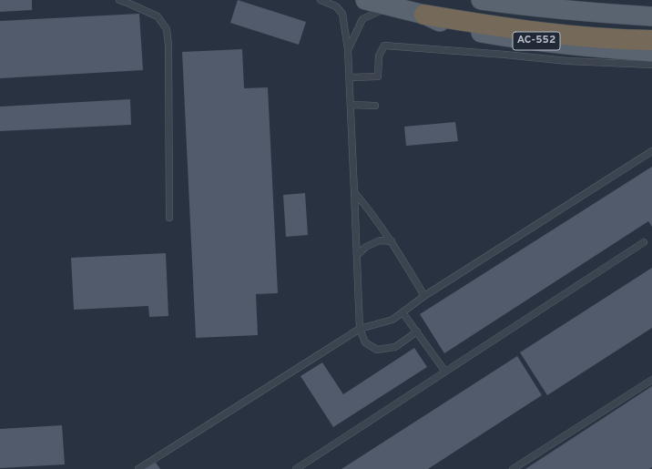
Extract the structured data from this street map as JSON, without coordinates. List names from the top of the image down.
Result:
{
  "streets": {
    "main road": ["AC-552"]
  }
}
